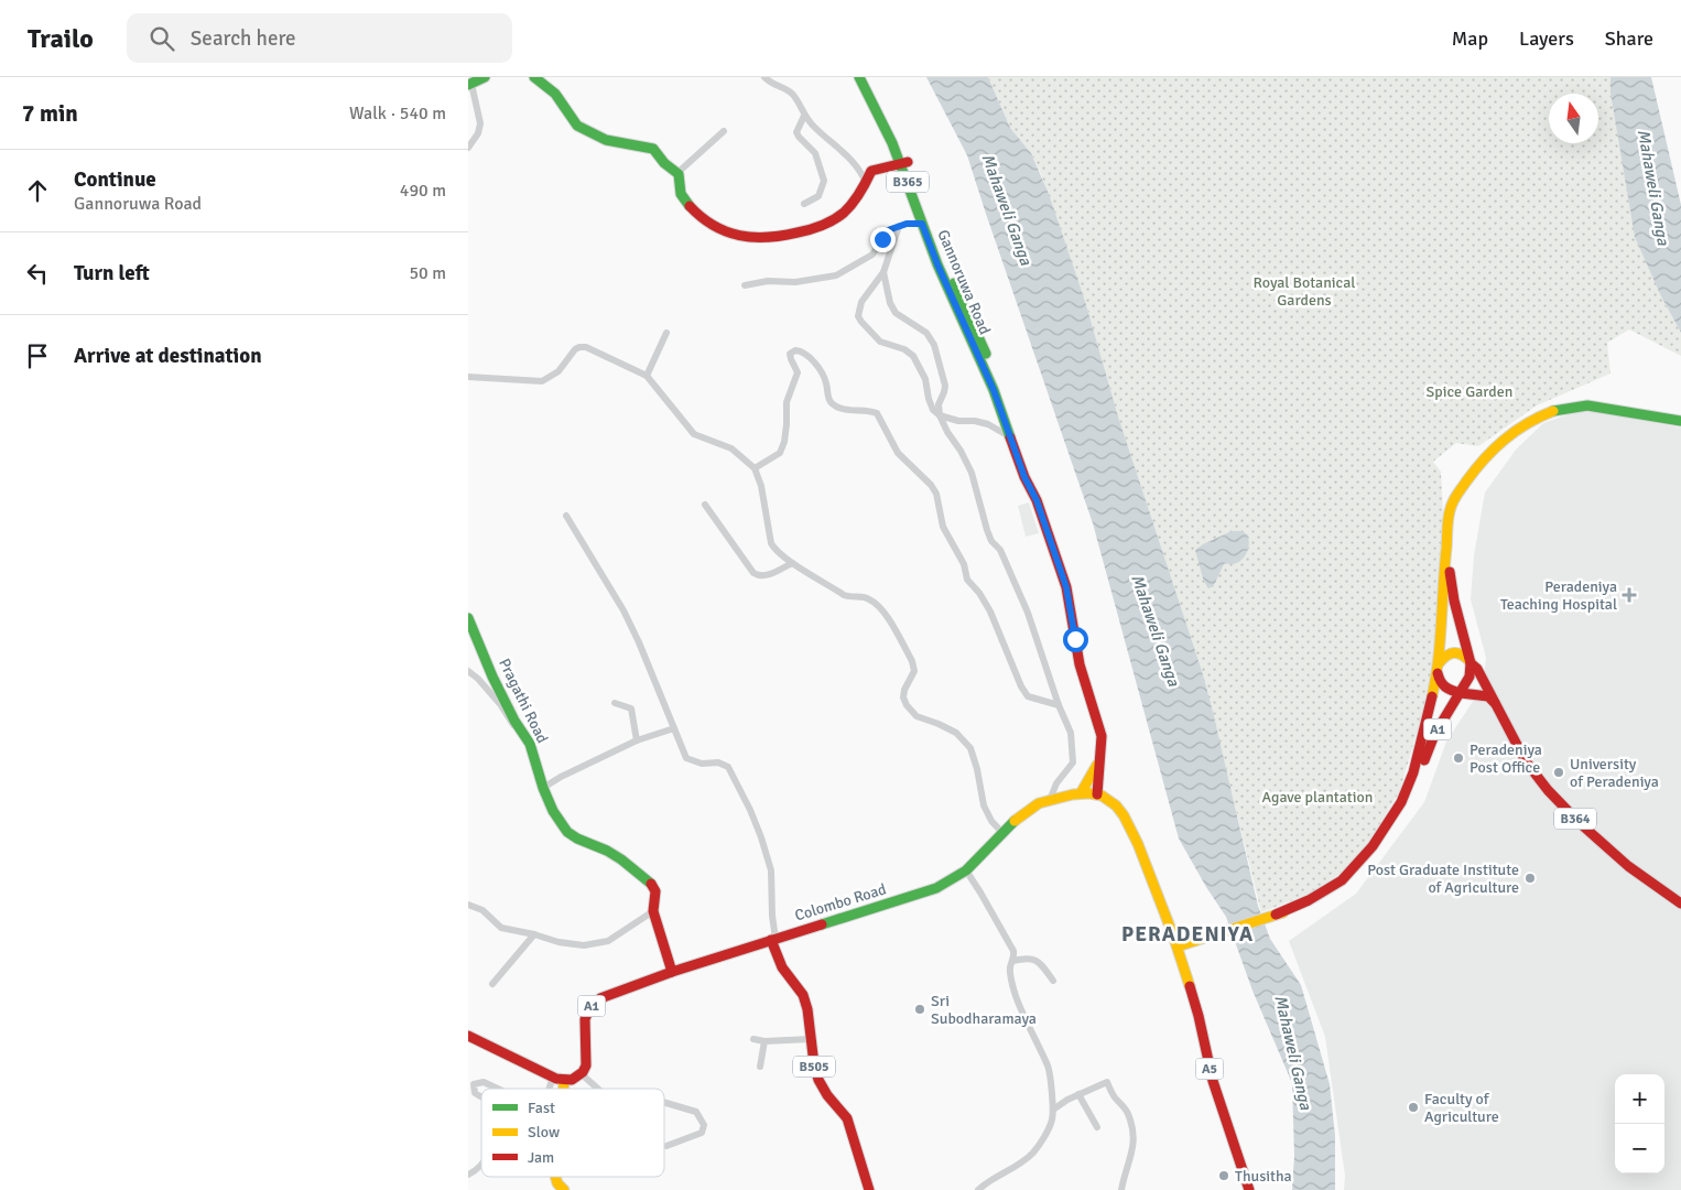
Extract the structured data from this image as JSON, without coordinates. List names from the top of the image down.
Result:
{
  "streets": {
    "main road": [
      "B365",
      "Gannoruwa Road",
      "Pragathi Road",
      "A1",
      "B364",
      "Colombo Road",
      "B505",
      "A5"
    ]
  },
  "crossings": [
    ["Gannoruwa Road", "Colombo Road"],
    ["Pragathi Road", "Colombo Road"],
    ["A1", "B364"],
    ["A1", "A5"],
    ["Colombo Road", "B505"]
  ],
  "districts": ["PERADENIYA"],
  "water": ["Mahaweli Ganga"],
  "parks": ["Royal Botanical Gardens", "Spice Garden", "Agave plantation"],
  "places": {
    "health": ["Peradeniya Teaching Hospital"],
    "other": [
      "Peradeniya Post Office",
      "University of Peradeniya",
      "Post Graduate Institute of Agriculture",
      "Sri Subodharamaya",
      "Faculty of Agriculture",
      "Thusitha"
    ]
  },
  "legend": ["Fast", "Slow", "Jam"],
  "north": "top",
  "page": {
    "header": "Trailo",
    "search": "Search here",
    "nav": ["Map", "Layers", "Share"],
    "heading": ["7 min", "Walk · 540 m"],
    "list": [
      ["Continue", "Gannoruwa Road", "490 m"],
      ["Turn left", "50 m"],
      "Arrive at destination"
    ],
    "map_buttons": ["+", "−"]
  }
}
